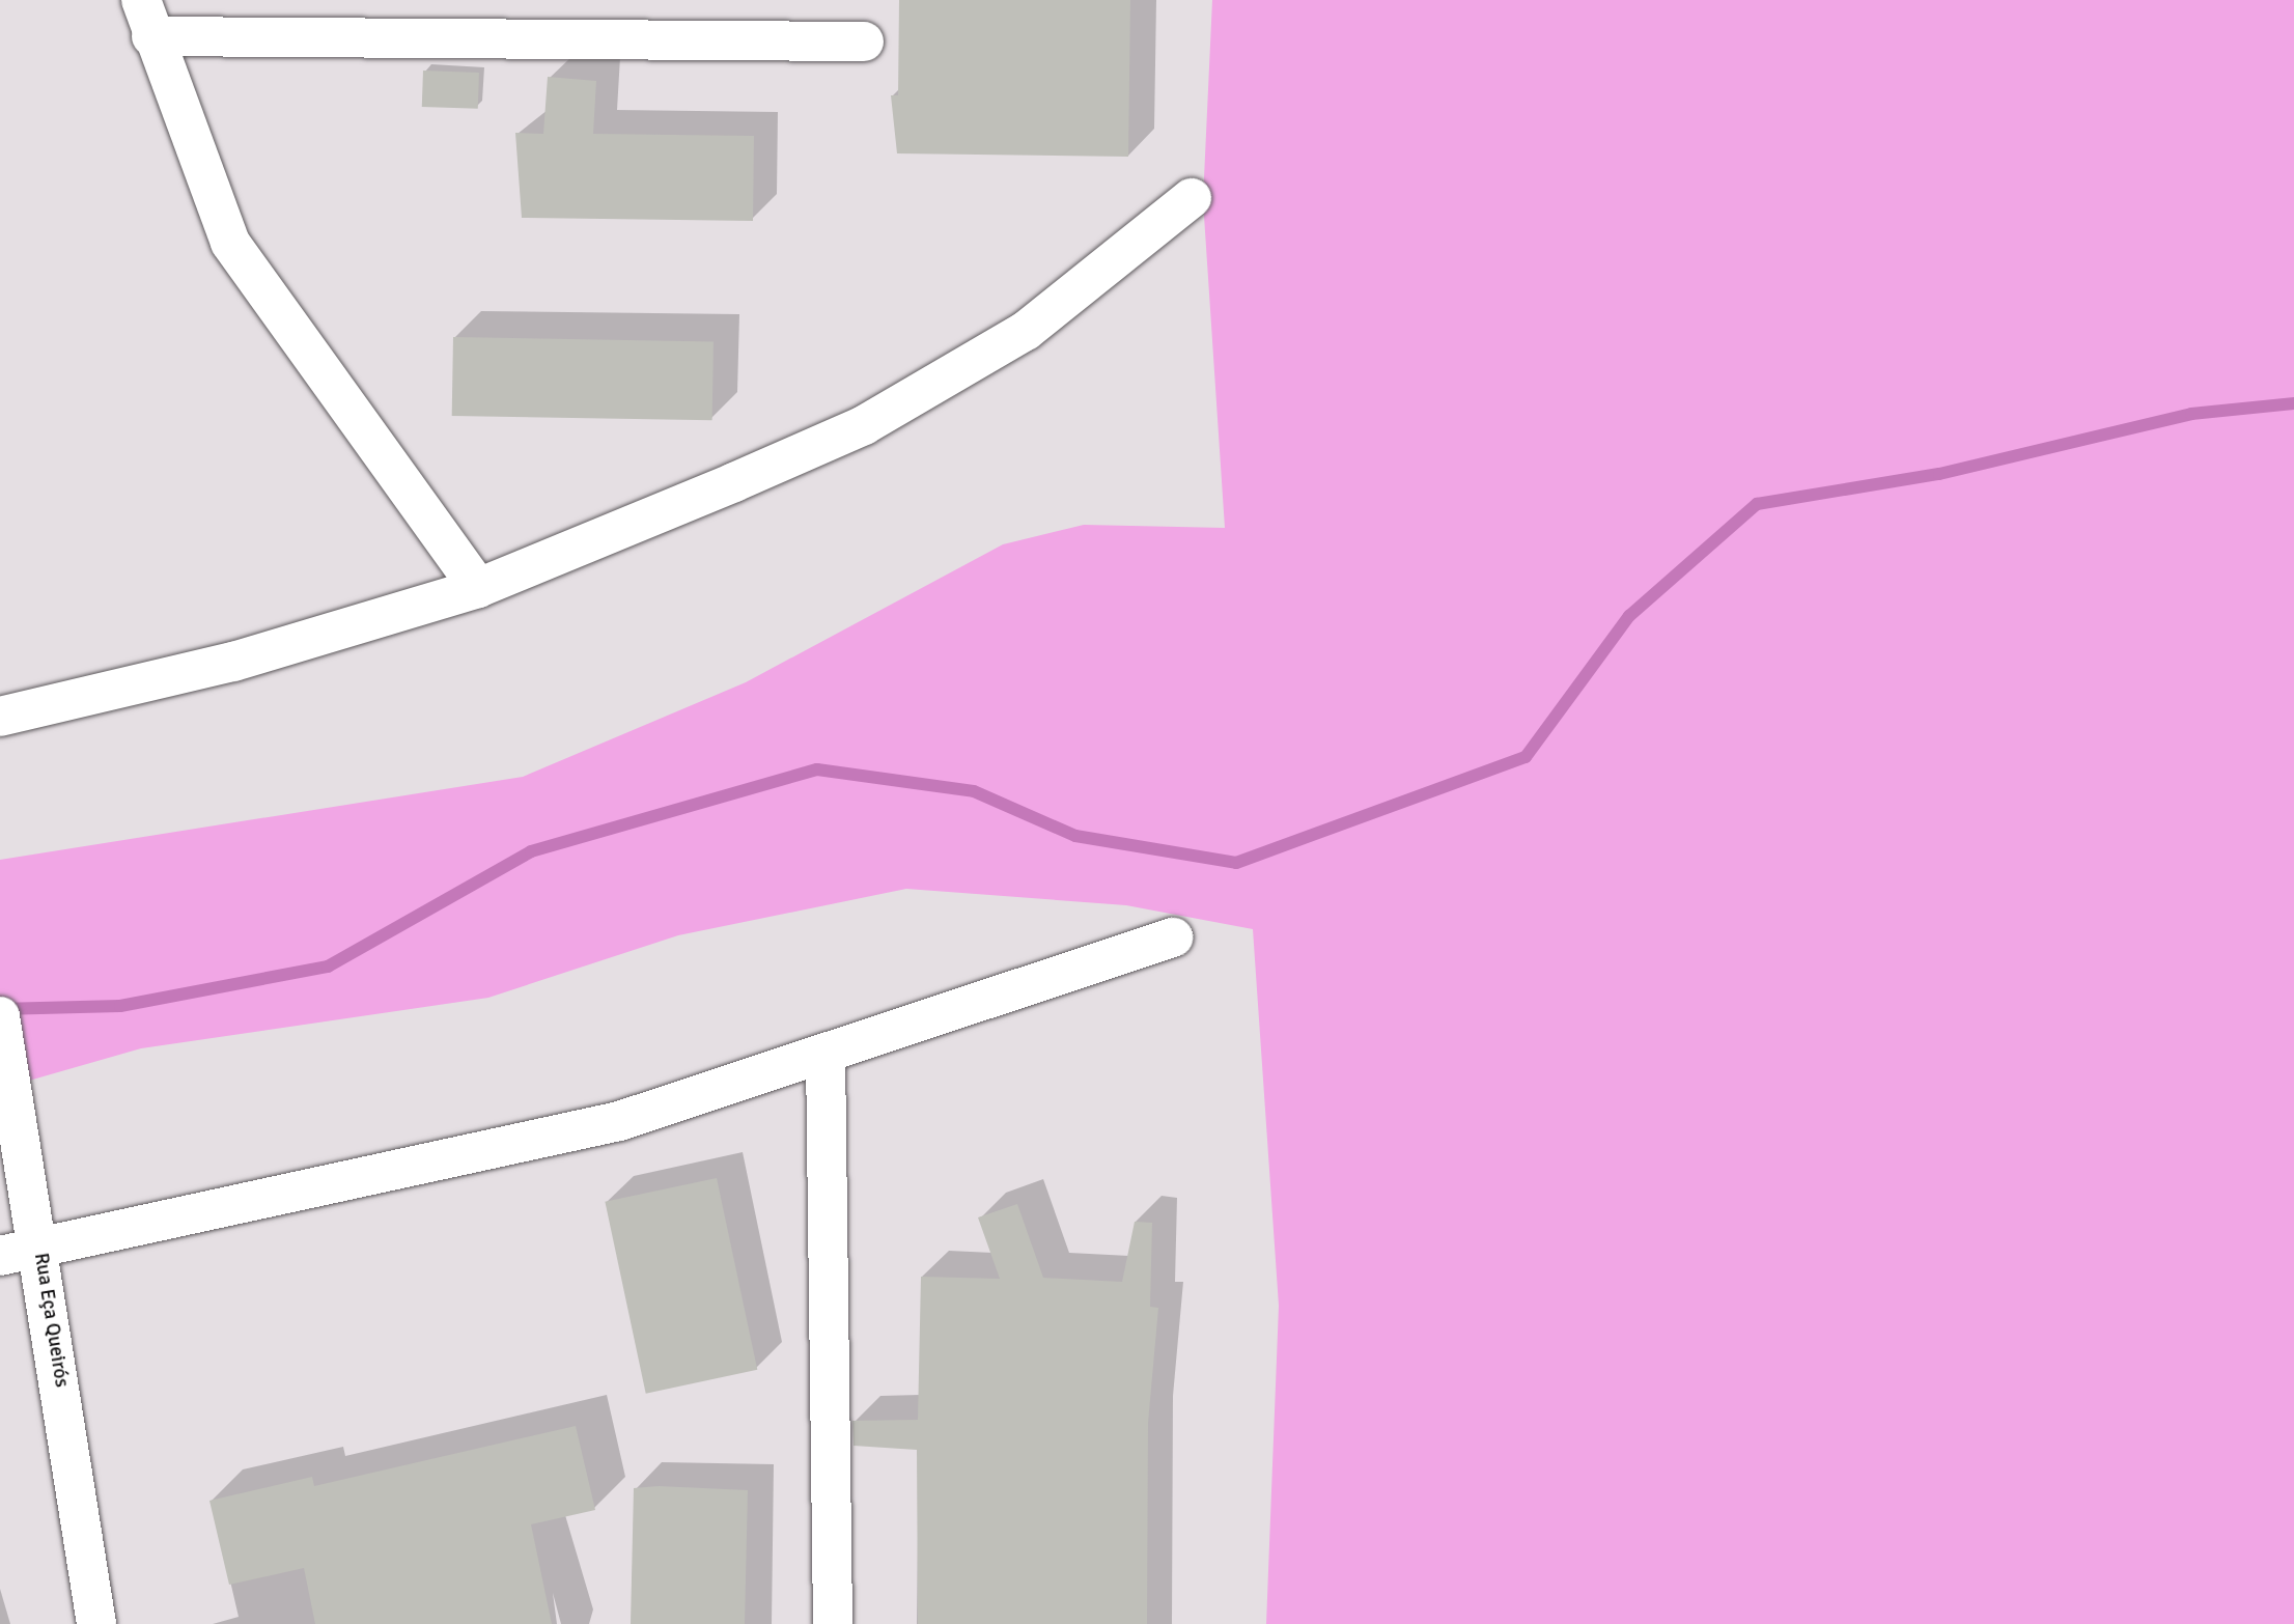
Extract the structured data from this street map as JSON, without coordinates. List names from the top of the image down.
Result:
{
  "streets": {
    "street": ["Rua Eça Queirós"]
  }
}
